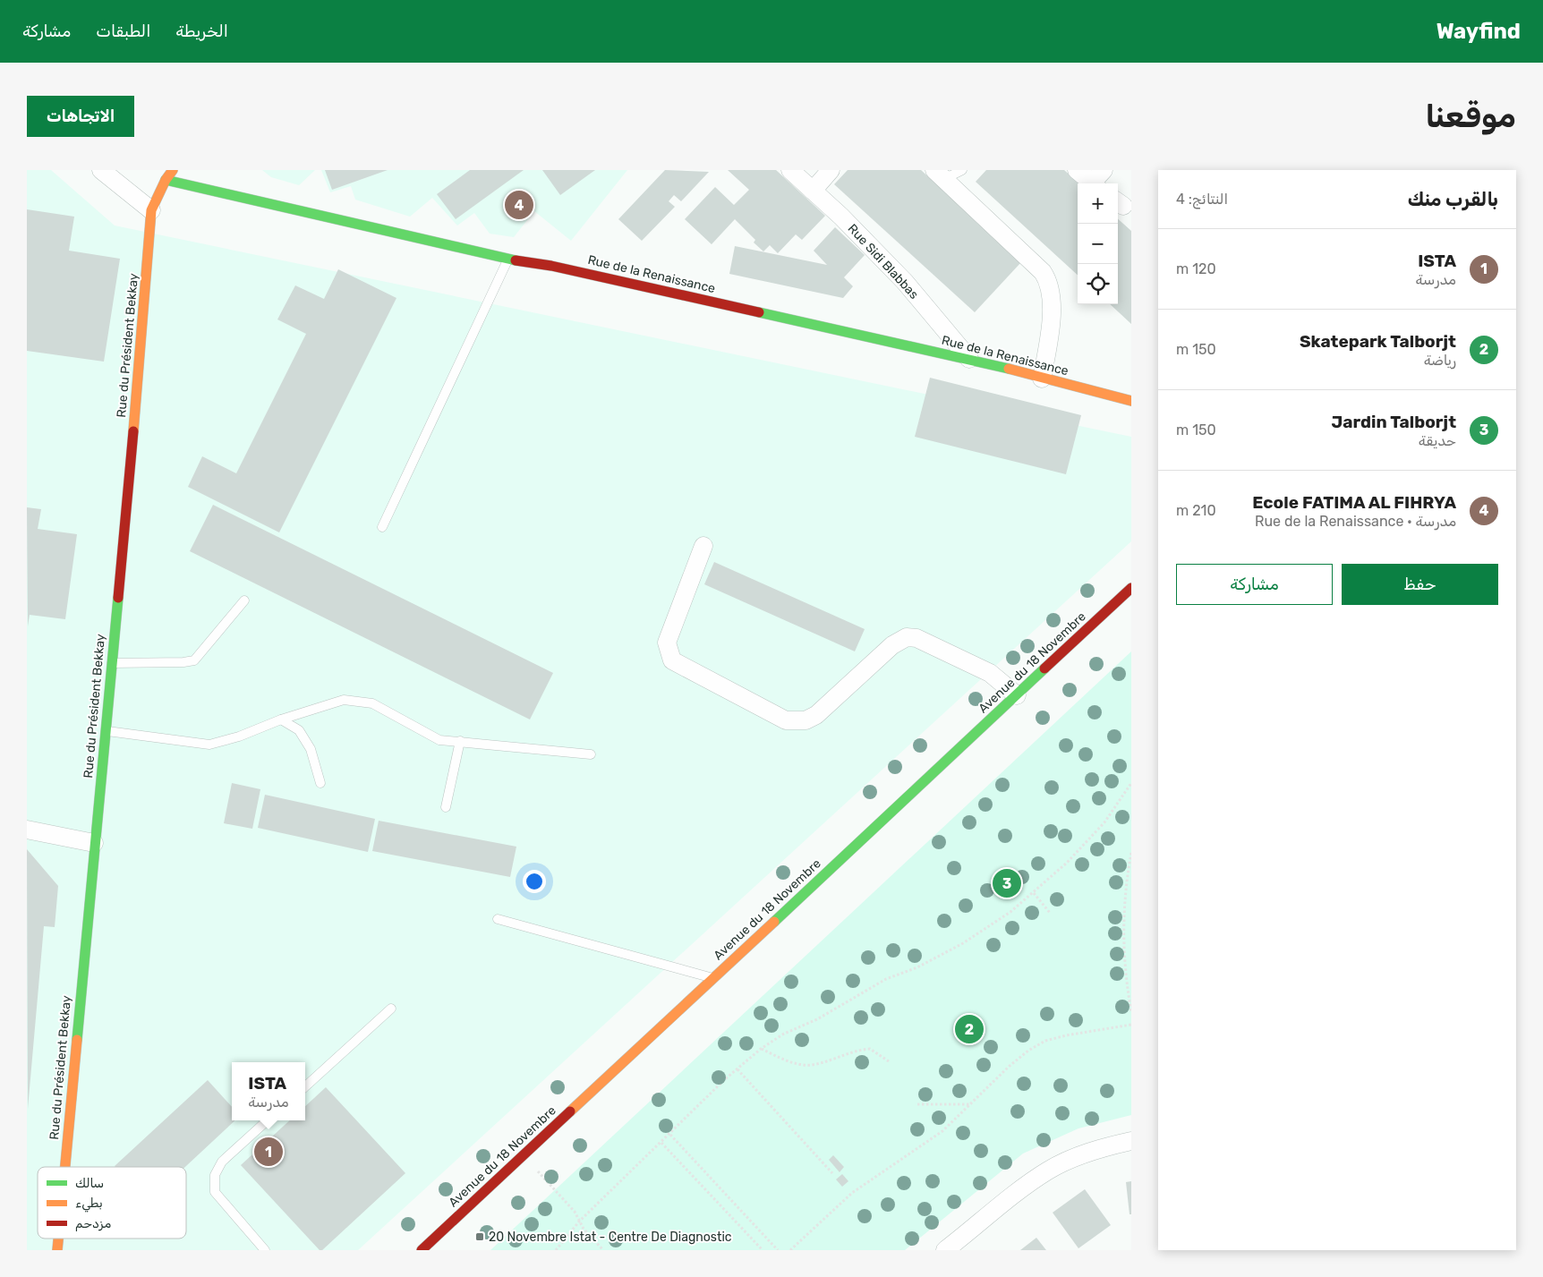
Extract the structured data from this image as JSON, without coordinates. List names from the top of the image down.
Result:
{
  "streets": {
    "street": [
      "Rue Sidi Blabbas",
      "Rue de la Renaissance",
      "Rue du Président Bekkay",
      "Avenue du 18 Novembre"
    ]
  },
  "crossings": [
    ["Rue Sidi Blabbas", "Rue de la Renaissance"],
    ["Rue de la Renaissance", "Rue du Président Bekkay"]
  ],
  "places": {
    "transit": ["20 Novembre Istat - Centre De Diagnostic"]
  },
  "legend": ["سالك", "بطيء", "مزدحم"],
  "page": {
    "header": "Wayfind",
    "nav": ["الخريطة", "الطبقات", "مشاركة"],
    "buttons": [
      "الاتجاهات",
      ["حفظ", "مشاركة"]
    ],
    "title": "موقعنا",
    "heading": ["بالقرب منك", "النتائج: 4"],
    "map_buttons": ["+", "−"],
    "pins": [
      "4",
      "3",
      "2",
      "1"
    ],
    "list": [
      {
        "mark": "1",
        "name": "ISTA",
        "note": "مدرسة",
        "value": "120 m"
      },
      {
        "mark": "2",
        "name": "Skatepark Talborjt",
        "note": "رياضة",
        "value": "150 m"
      },
      {
        "mark": "3",
        "name": "Jardin Talborjt",
        "note": "حديقة",
        "value": "150 m"
      },
      {
        "mark": "4",
        "name": "Ecole FATIMA AL FIHRYA",
        "note": "مدرسة · Rue de la Renaissance",
        "value": "210 m"
      }
    ],
    "popup": ["ISTA", "مدرسة"]
  }
}
